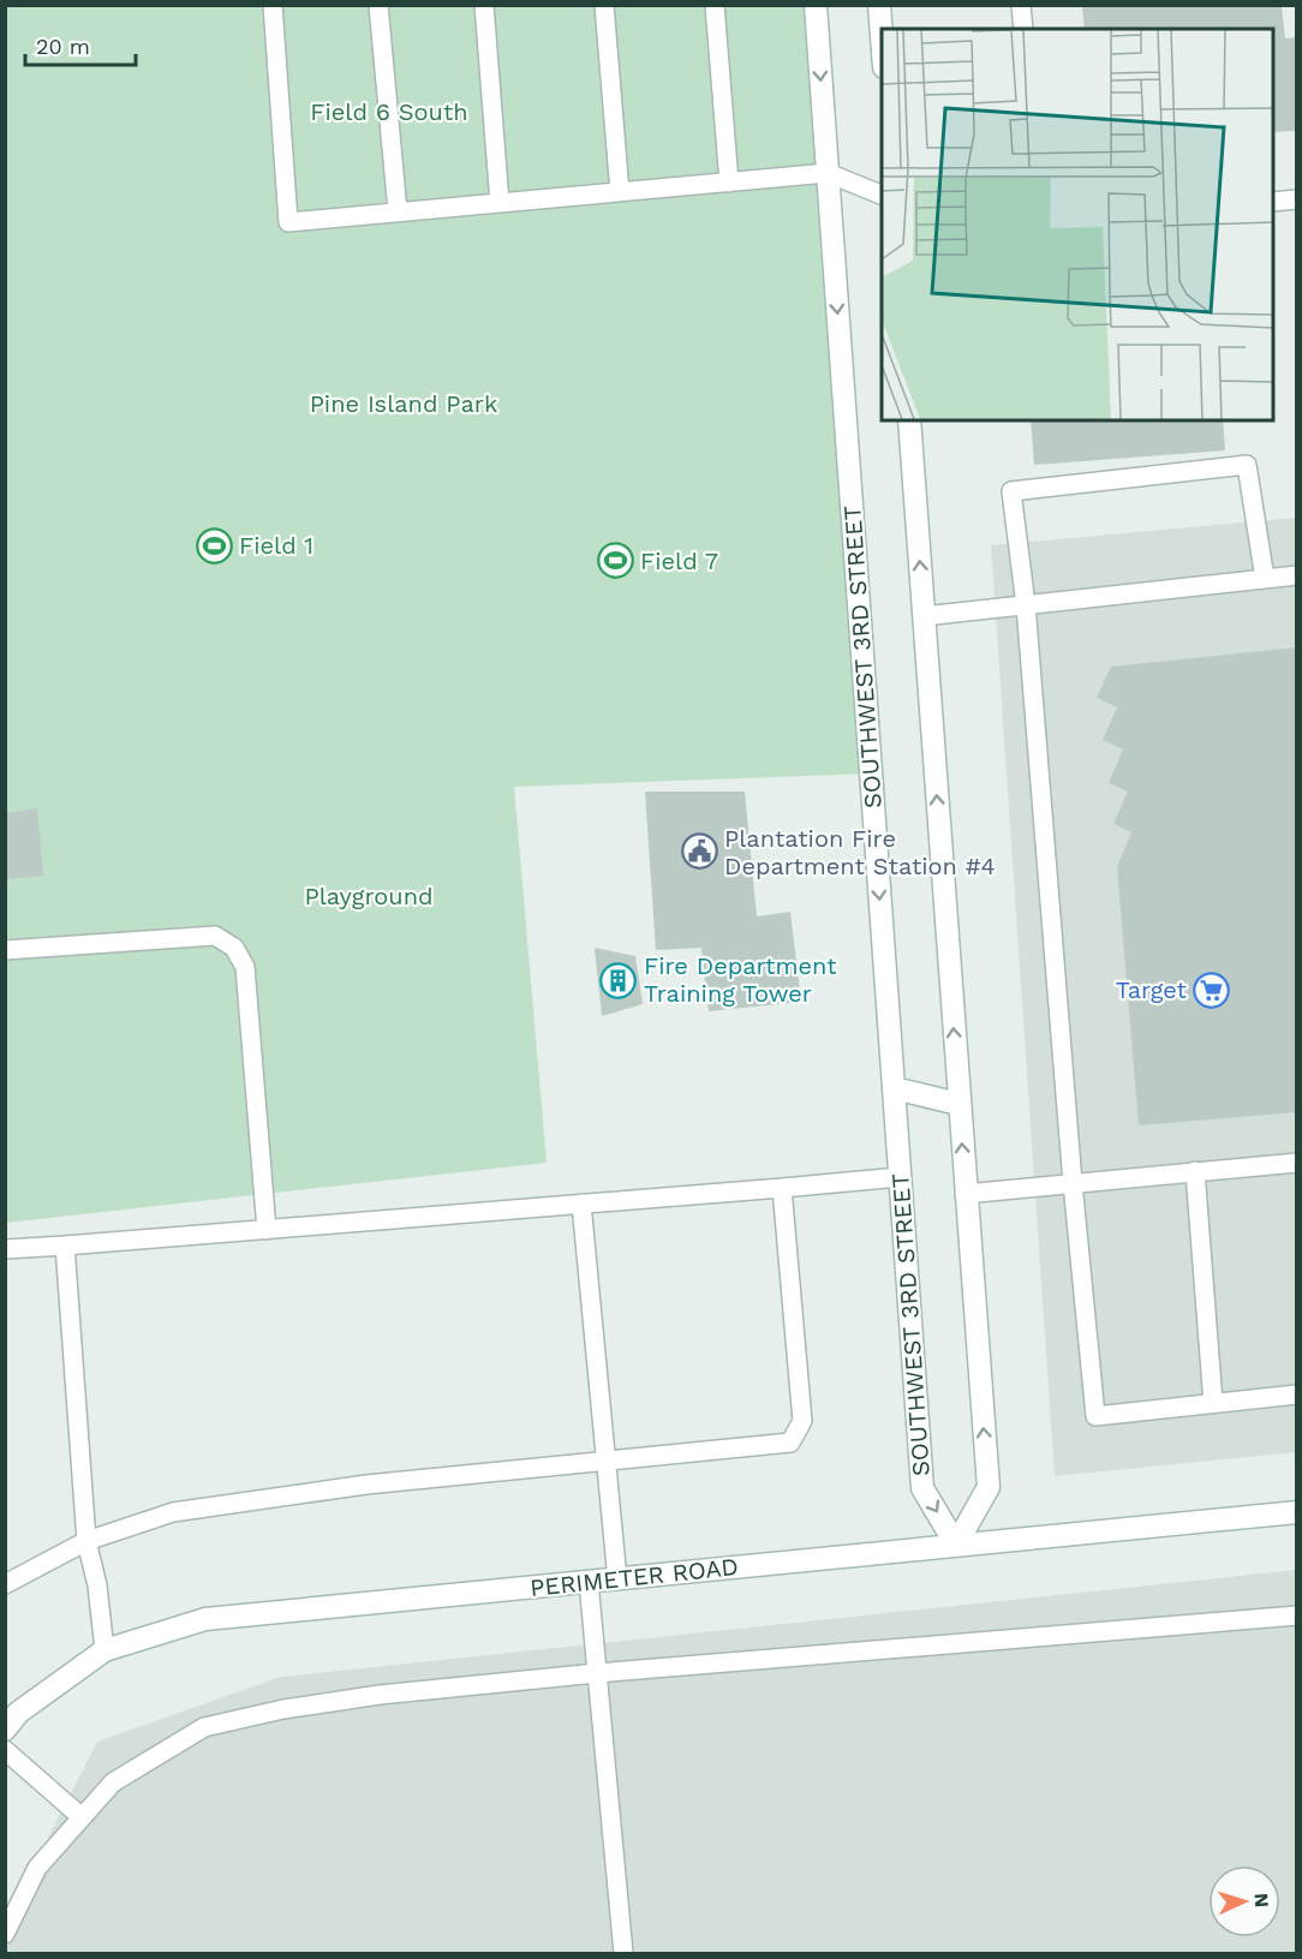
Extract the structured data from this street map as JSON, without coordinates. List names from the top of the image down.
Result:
{
  "streets": {
    "street": ["SOUTHWEST 3RD STREET", "PERIMETER ROAD"]
  },
  "crossings": [
    ["SOUTHWEST 3RD STREET", "PERIMETER ROAD"]
  ],
  "parks": ["Field 6 South", "Pine Island Park", "Playground"],
  "places": {
    "sports": ["Field 1", "Field 7"],
    "public building": ["Plantation Fire Department Station #4"],
    "building": ["Fire Department Training Tower"],
    "supermarket": ["Target"]
  },
  "scale_bar": "20 m",
  "north": "right"
}
